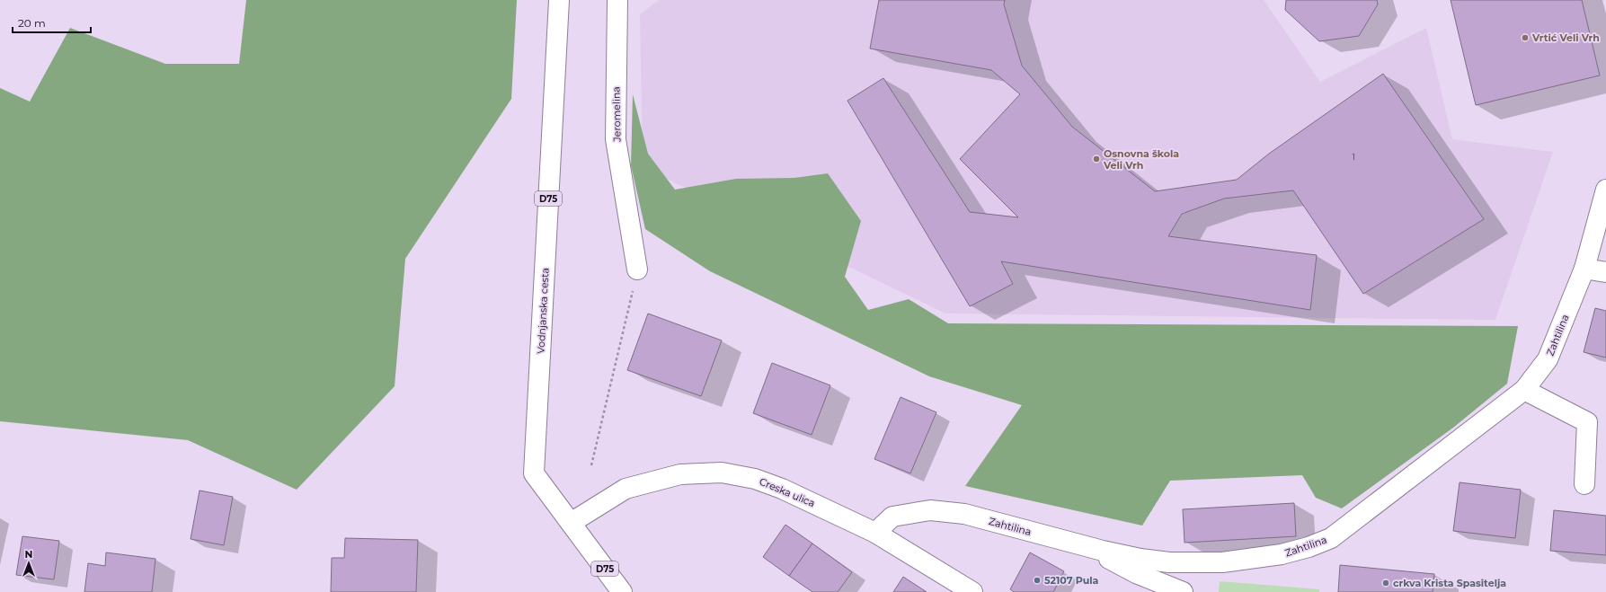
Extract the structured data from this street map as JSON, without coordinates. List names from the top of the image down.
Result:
{
  "streets": {
    "street": [
      "Jeromelina",
      "D75",
      "Vodnjanska cesta",
      "Zahtilina",
      "Creska ulica"
    ]
  },
  "crossings": [
    ["Vodnjanska cesta", "Creska ulica"],
    ["Zahtilina", "Creska ulica"]
  ],
  "places": [
    "Vrtić Veli Vrh",
    "Osnovna škola Veli Vrh",
    "52107 Pula",
    "crkva Krista Spasitelja"
  ],
  "house_numbers": ["1"],
  "scale_bar": "20 m",
  "north": "top"
}
